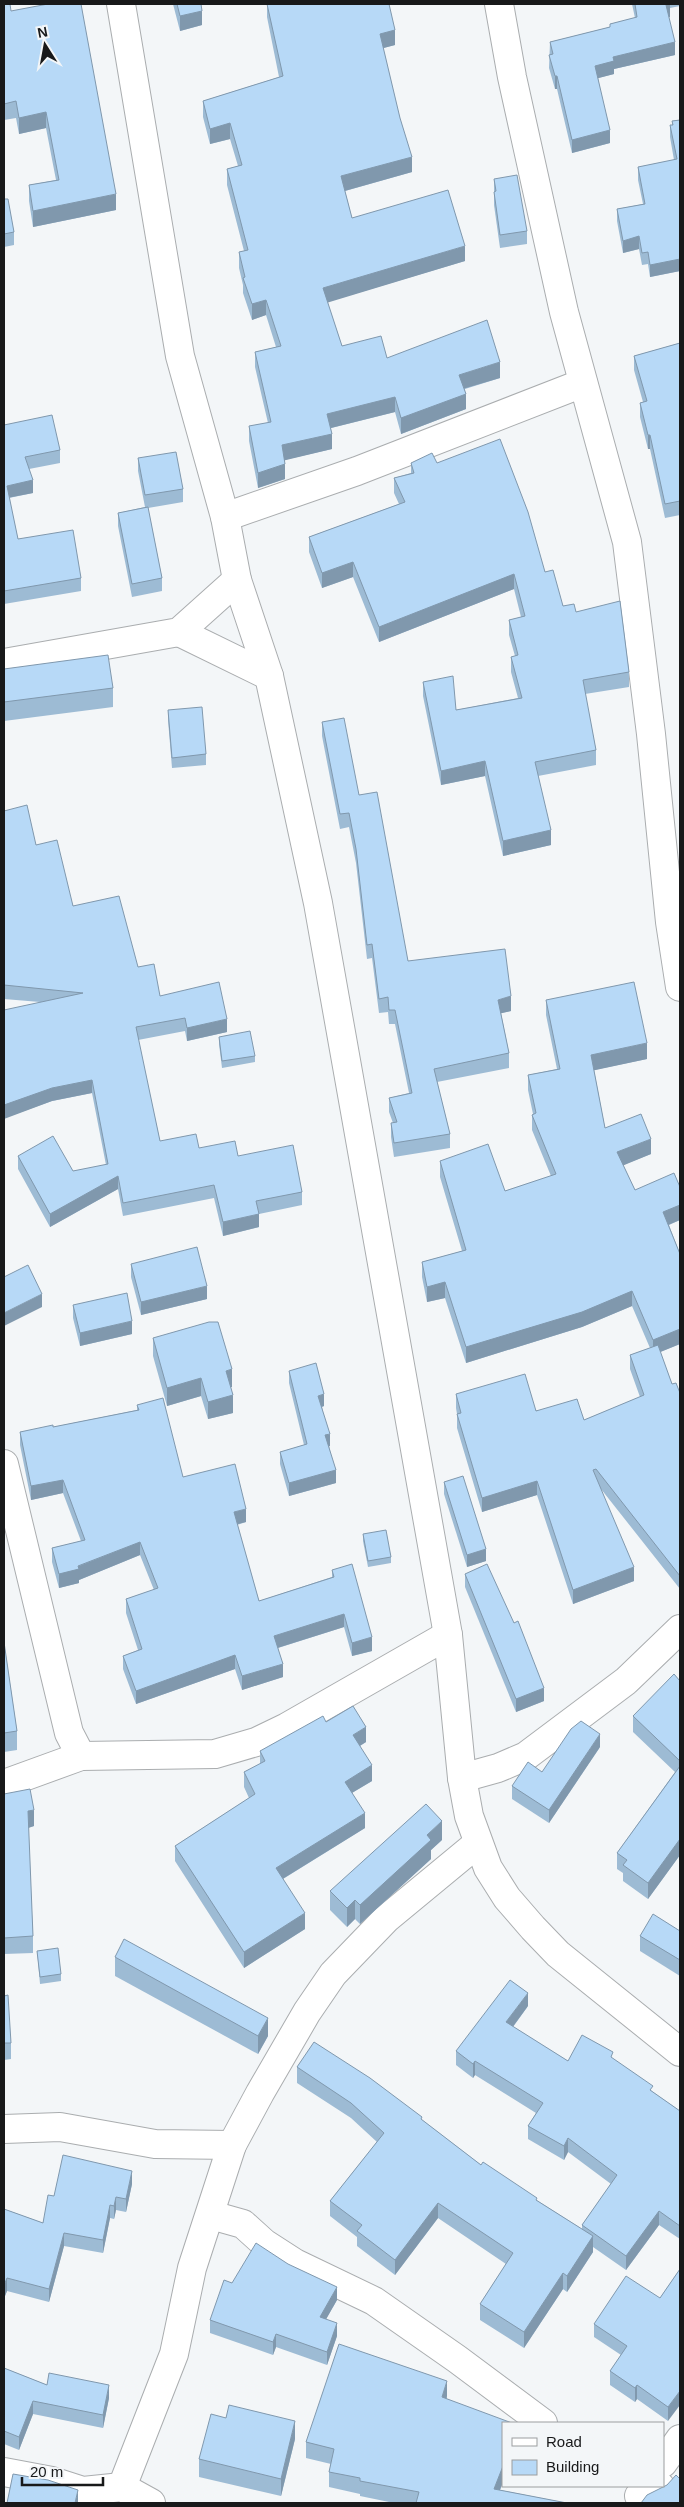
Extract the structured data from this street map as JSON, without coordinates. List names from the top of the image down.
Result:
{
  "legend": ["Road", "Building"],
  "scale_bar": "20 m",
  "north": "top"
}
